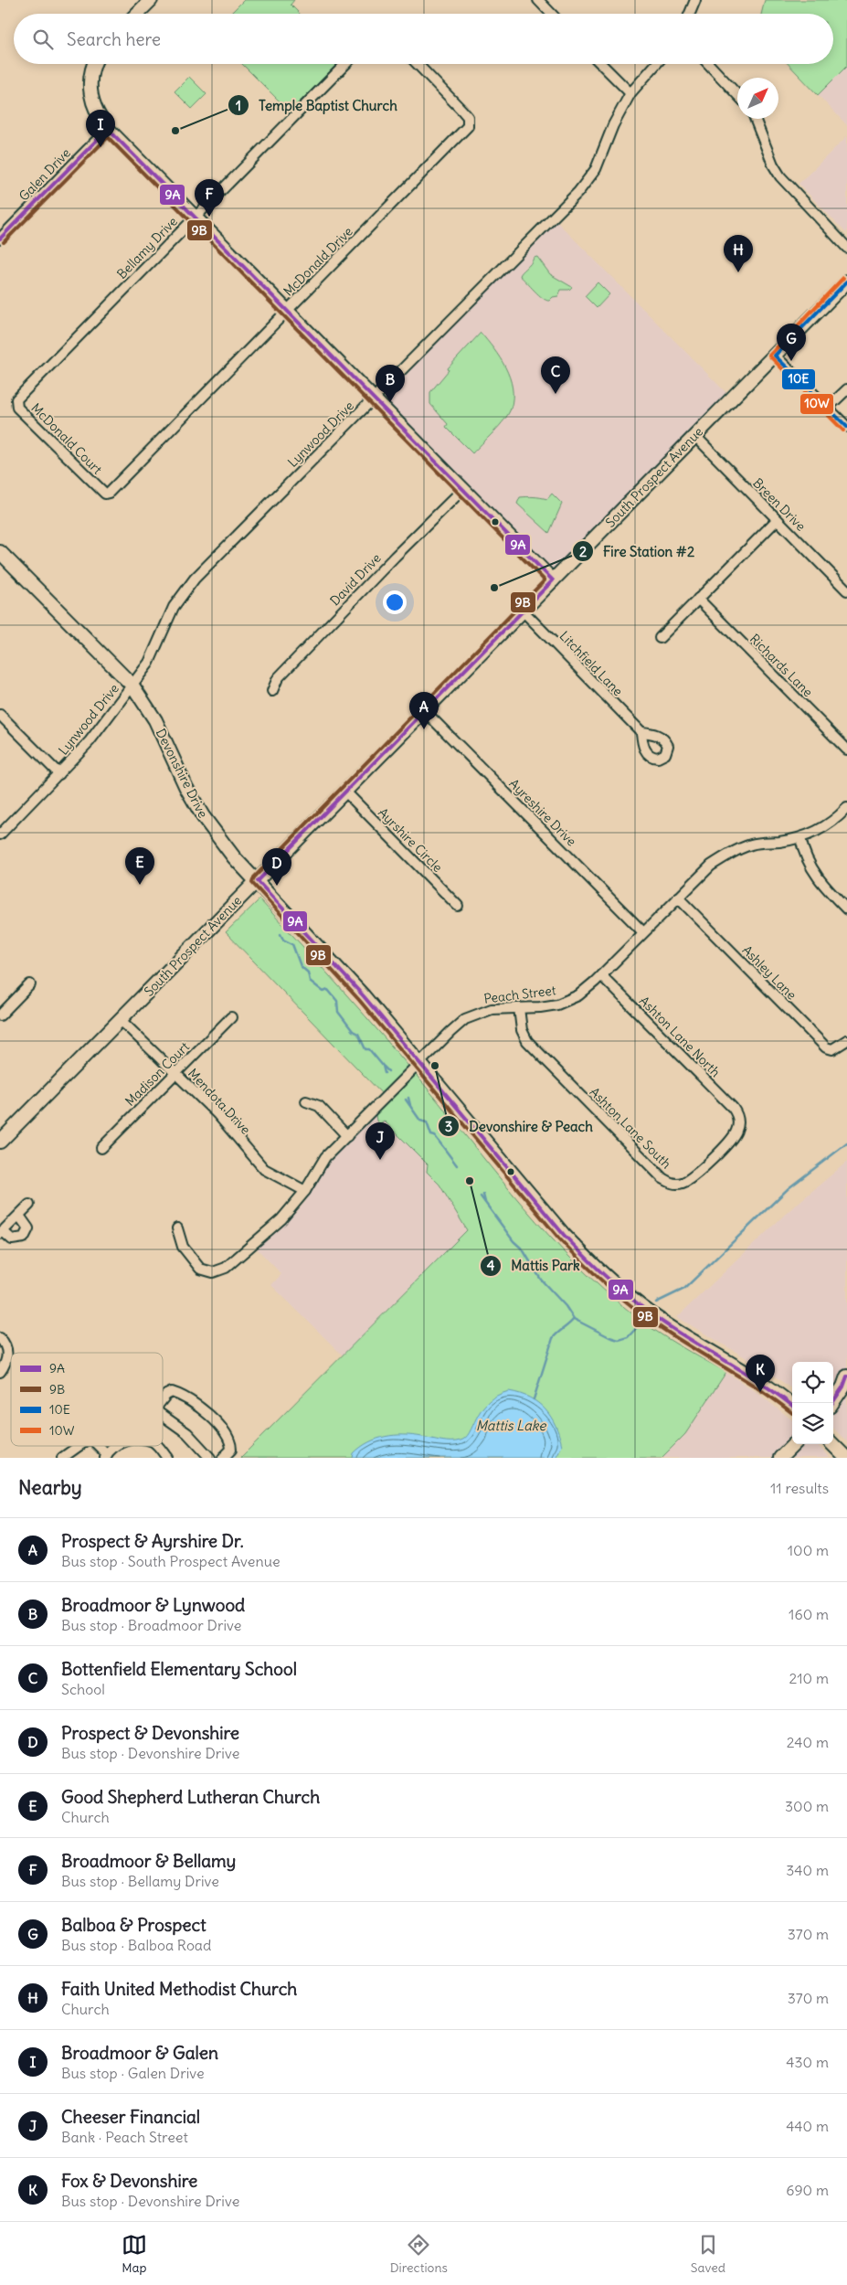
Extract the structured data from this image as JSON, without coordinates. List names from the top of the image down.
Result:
{
  "streets": {
    "street": [
      "Galen Drive",
      "Bellamy Drive",
      "McDonald Drive",
      "Lynwood Drive",
      "McDonald Court",
      "South Prospect Avenue",
      "Breen Drive",
      "David Drive",
      "Litchfield Lane",
      "Richards Lane",
      "Devonshire Drive",
      "Ayreshire Drive",
      "Ayrshire Circle",
      "Ashley Lane",
      "Peach Street",
      "Ashton Lane North",
      "Madison Court",
      "Mendota Drive",
      "Ashton Lane South"
    ]
  },
  "crossings": [
    ["Bellamy Drive", "McDonald Court"],
    ["McDonald Drive", "McDonald Court"],
    ["Lynwood Drive", "Devonshire Drive"],
    ["South Prospect Avenue", "Breen Drive"],
    ["South Prospect Avenue", "Litchfield Lane"],
    ["South Prospect Avenue", "Devonshire Drive"],
    ["South Prospect Avenue", "Ayreshire Drive"],
    ["South Prospect Avenue", "Ayrshire Circle"],
    ["South Prospect Avenue", "Mendota Drive"],
    ["Devonshire Drive", "Peach Street"],
    ["Ayreshire Drive", "Peach Street"],
    ["Ashley Lane", "Peach Street"],
    ["Peach Street", "Ashton Lane North"],
    ["Peach Street", "Mendota Drive"],
    ["Peach Street", "Ashton Lane South"],
    ["Ashton Lane North", "Ashton Lane South"],
    ["Madison Court", "Mendota Drive"]
  ],
  "water": ["Mattis Lake"],
  "places": [
    "Temple Baptist Church",
    "Fire Station #2",
    "Devonshire & Peach",
    "Mattis Park"
  ],
  "lines": [
    "transit line 9A",
    "transit line 9B",
    "transit line 10W",
    "transit line 10E"
  ],
  "legend": [
    "9A",
    "9B",
    "10E",
    "10W"
  ],
  "north": "top right",
  "page": {
    "search": "Search here",
    "pins": [
      "I",
      "F",
      "H",
      "G",
      "C",
      "B",
      "A",
      "E",
      "D",
      "J",
      "K"
    ],
    "heading": ["Nearby", "11 results"],
    "list": [
      {
        "mark": "A",
        "name": "Prospect & Ayrshire Dr.",
        "note": "Bus stop · South Prospect Avenue",
        "value": "100 m"
      },
      {
        "mark": "B",
        "name": "Broadmoor & Lynwood",
        "note": "Bus stop · Broadmoor Drive",
        "value": "160 m"
      },
      {
        "mark": "C",
        "name": "Bottenfield Elementary School",
        "note": "School",
        "value": "210 m"
      },
      {
        "mark": "D",
        "name": "Prospect & Devonshire",
        "note": "Bus stop · Devonshire Drive",
        "value": "240 m"
      },
      {
        "mark": "E",
        "name": "Good Shepherd Lutheran Church",
        "note": "Church",
        "value": "300 m"
      },
      {
        "mark": "F",
        "name": "Broadmoor & Bellamy",
        "note": "Bus stop · Bellamy Drive",
        "value": "340 m"
      },
      {
        "mark": "G",
        "name": "Balboa & Prospect",
        "note": "Bus stop · Balboa Road",
        "value": "370 m"
      },
      {
        "mark": "H",
        "name": "Faith United Methodist Church",
        "note": "Church",
        "value": "370 m"
      },
      {
        "mark": "I",
        "name": "Broadmoor & Galen",
        "note": "Bus stop · Galen Drive",
        "value": "430 m"
      },
      {
        "mark": "J",
        "name": "Cheeser Financial",
        "note": "Bank · Peach Street",
        "value": "440 m"
      },
      {
        "mark": "K",
        "name": "Fox & Devonshire",
        "note": "Bus stop · Devonshire Drive",
        "value": "690 m"
      }
    ],
    "nav": ["Map", "Directions", "Saved"]
  }
}
